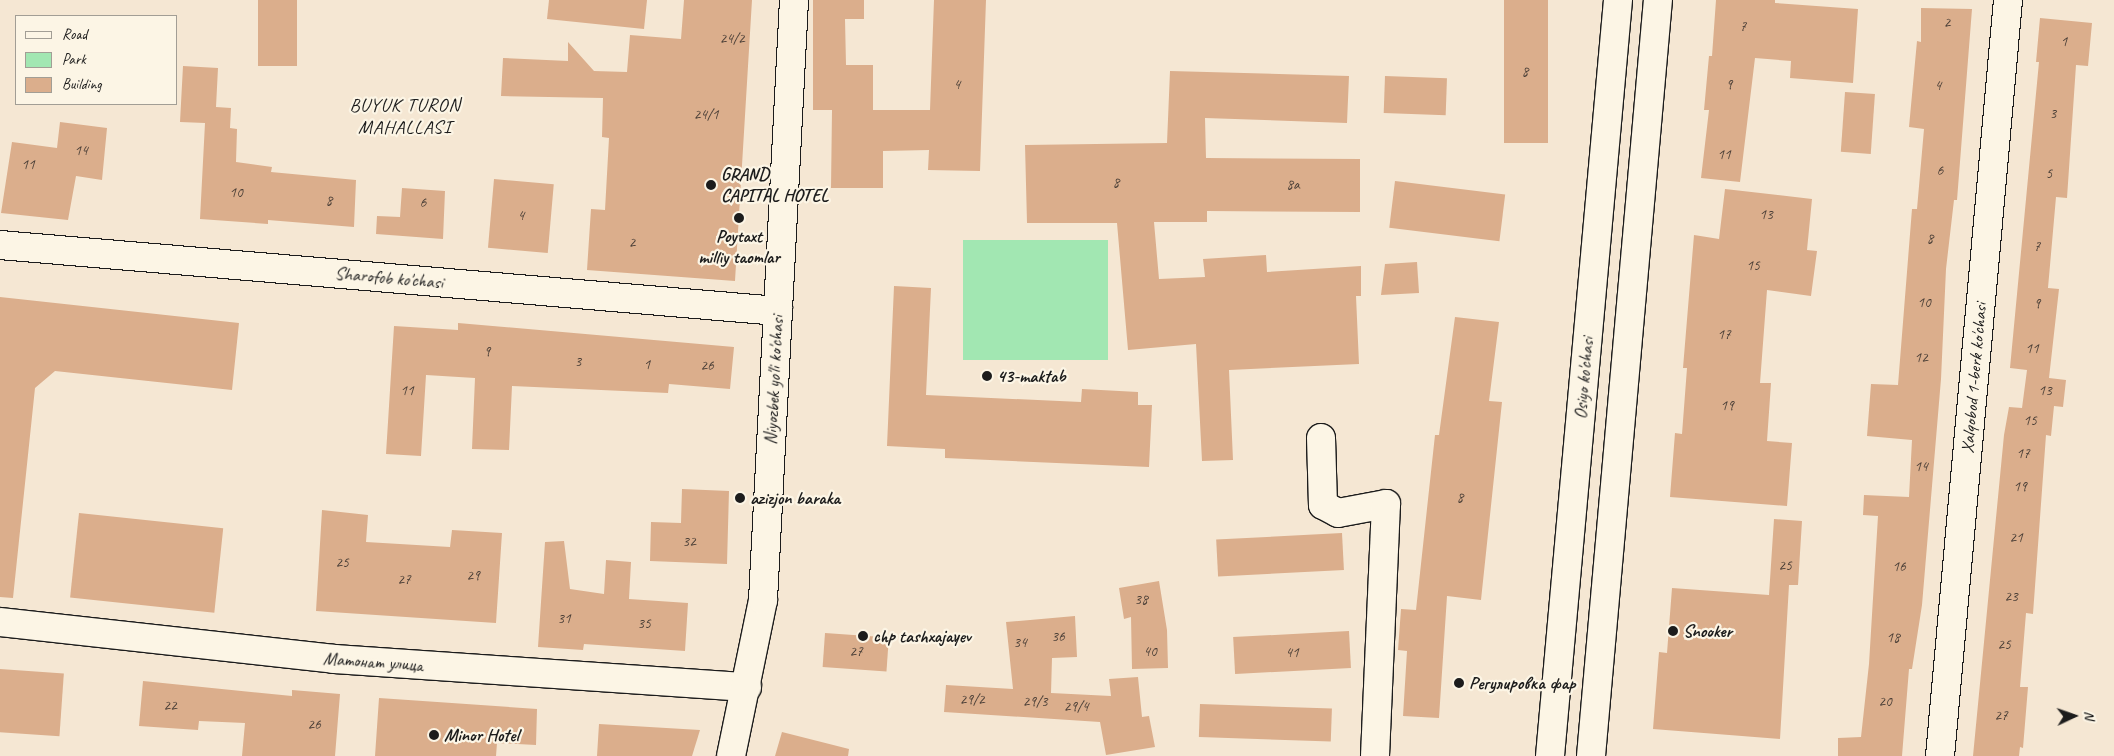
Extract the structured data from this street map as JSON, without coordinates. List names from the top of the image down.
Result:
{
  "streets": {
    "street": [
      "Sharofob ko'chasi",
      "Osiyo ko'chasi",
      "Xalqobod 1-berk ko'chasi",
      "Niyozbek yo'li ko'chasi",
      "Матонат улица"
    ]
  },
  "crossings": [
    ["Sharofob ko'chasi", "Niyozbek yo'li ko'chasi"],
    ["Niyozbek yo'li ko'chasi", "Матонат улица"]
  ],
  "districts": ["BUYUK TURON MAHALLASI"],
  "places": [
    "GRAND CAPITAL HOTEL",
    "Poytaxt milliy taomlar",
    "43-maktab",
    "azizjon baraka",
    "Snooker",
    "chp tashxajayev",
    "Регулировка фар",
    "Minor Hotel"
  ],
  "house_numbers": [
    "2",
    "7",
    "24/2",
    "1",
    "8",
    "4",
    "9",
    "4",
    "3",
    "24/1",
    "14",
    "11",
    "11",
    "6",
    "5",
    "8",
    "8a",
    "10",
    "8",
    "6",
    "13",
    "4",
    "8",
    "2",
    "7",
    "15",
    "10",
    "9",
    "17",
    "11",
    "9",
    "12",
    "3",
    "1",
    "26",
    "11",
    "13",
    "19",
    "15",
    "17",
    "14",
    "19",
    "8",
    "21",
    "32",
    "25",
    "25",
    "16",
    "29",
    "27",
    "23",
    "38",
    "31",
    "35",
    "36",
    "18",
    "34",
    "25",
    "27",
    "40",
    "41",
    "29/2",
    "29/3",
    "20",
    "22",
    "29/4",
    "27",
    "26"
  ],
  "legend": ["Road", "Park", "Building"],
  "north": "right"
}
